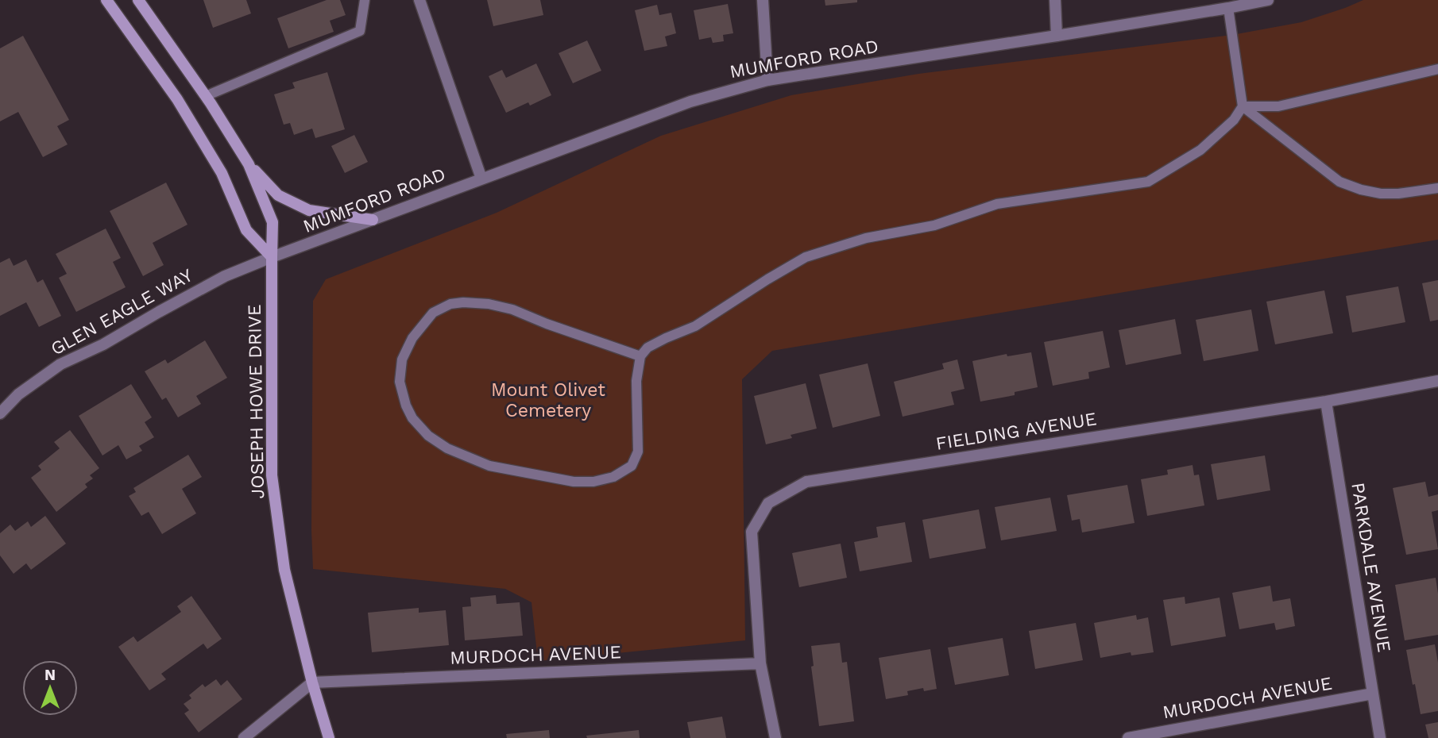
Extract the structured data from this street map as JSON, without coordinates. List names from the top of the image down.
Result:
{
  "streets": {
    "main road": ["JOSEPH HOWE DRIVE"],
    "street": [
      "MUMFORD ROAD",
      "GLEN EAGLE WAY",
      "FIELDING AVENUE",
      "PARKDALE AVENUE",
      "MURDOCH AVENUE"
    ]
  },
  "crossings": [
    ["MUMFORD ROAD", "GLEN EAGLE WAY"],
    ["MUMFORD ROAD", "JOSEPH HOWE DRIVE"],
    ["GLEN EAGLE WAY", "JOSEPH HOWE DRIVE"],
    ["JOSEPH HOWE DRIVE", "MURDOCH AVENUE"],
    ["FIELDING AVENUE", "PARKDALE AVENUE"],
    ["FIELDING AVENUE", "MURDOCH AVENUE"],
    ["PARKDALE AVENUE", "MURDOCH AVENUE"]
  ],
  "parks": ["Mount Olivet Cemetery"],
  "north": "top"
}
